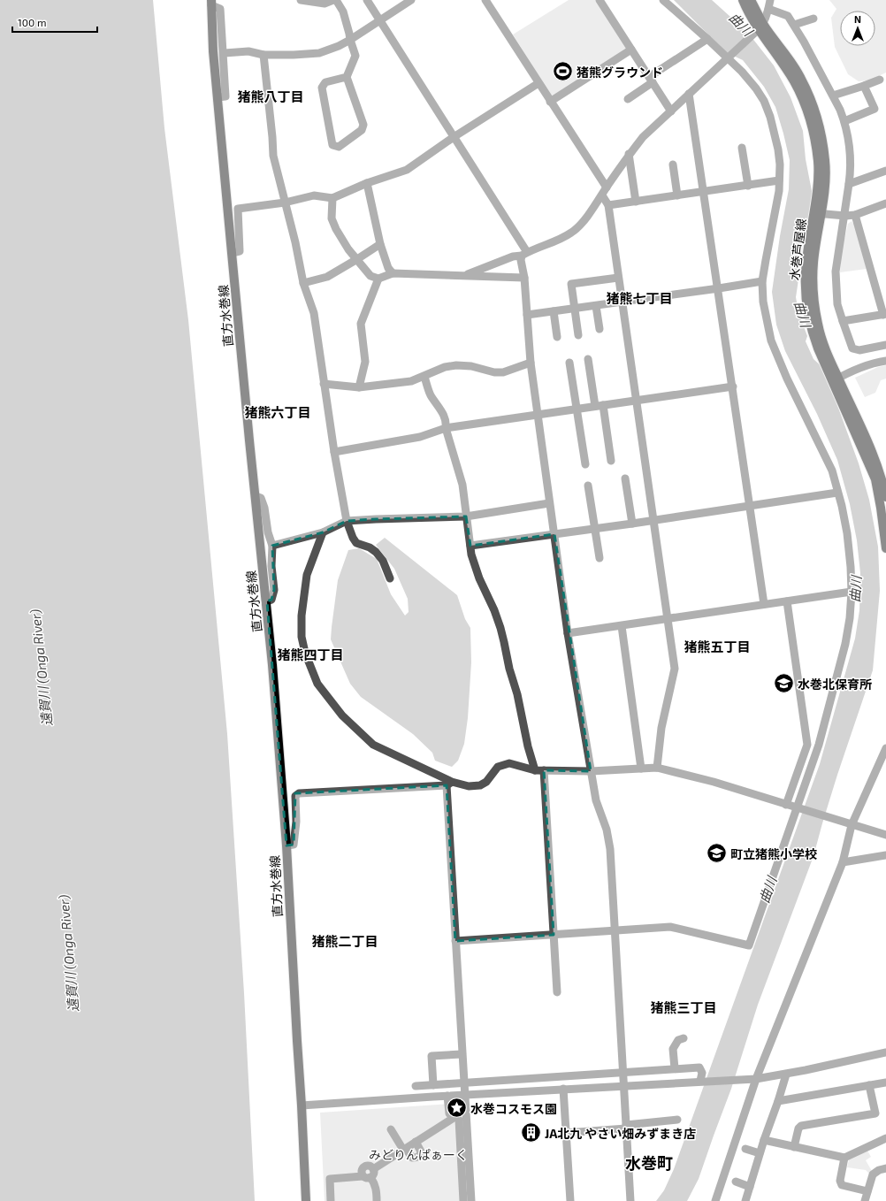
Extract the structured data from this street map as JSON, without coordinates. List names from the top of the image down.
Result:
{
  "streets": {
    "main road": ["水巻芦屋線", "直方水巻線"]
  },
  "districts": [
    "猪熊八丁目",
    "猪熊七丁目",
    "猪熊六丁目",
    "猪熊五丁目",
    "猪熊四丁目",
    "猪熊二丁目",
    "猪熊三丁目",
    "水巻町"
  ],
  "water": ["曲川", "遠賀川 (Onga River)"],
  "parks": ["みどりんぱぁーく"],
  "places": {
    "sports": ["猪熊グラウンド"],
    "school or university": ["水巻北保育所", "町立猪熊小学校"],
    "place": ["水巻コスモス園"],
    "building": ["JA北九 やさい畑みずまき店"]
  },
  "scale_bar": "100 m",
  "north": "top"
}
